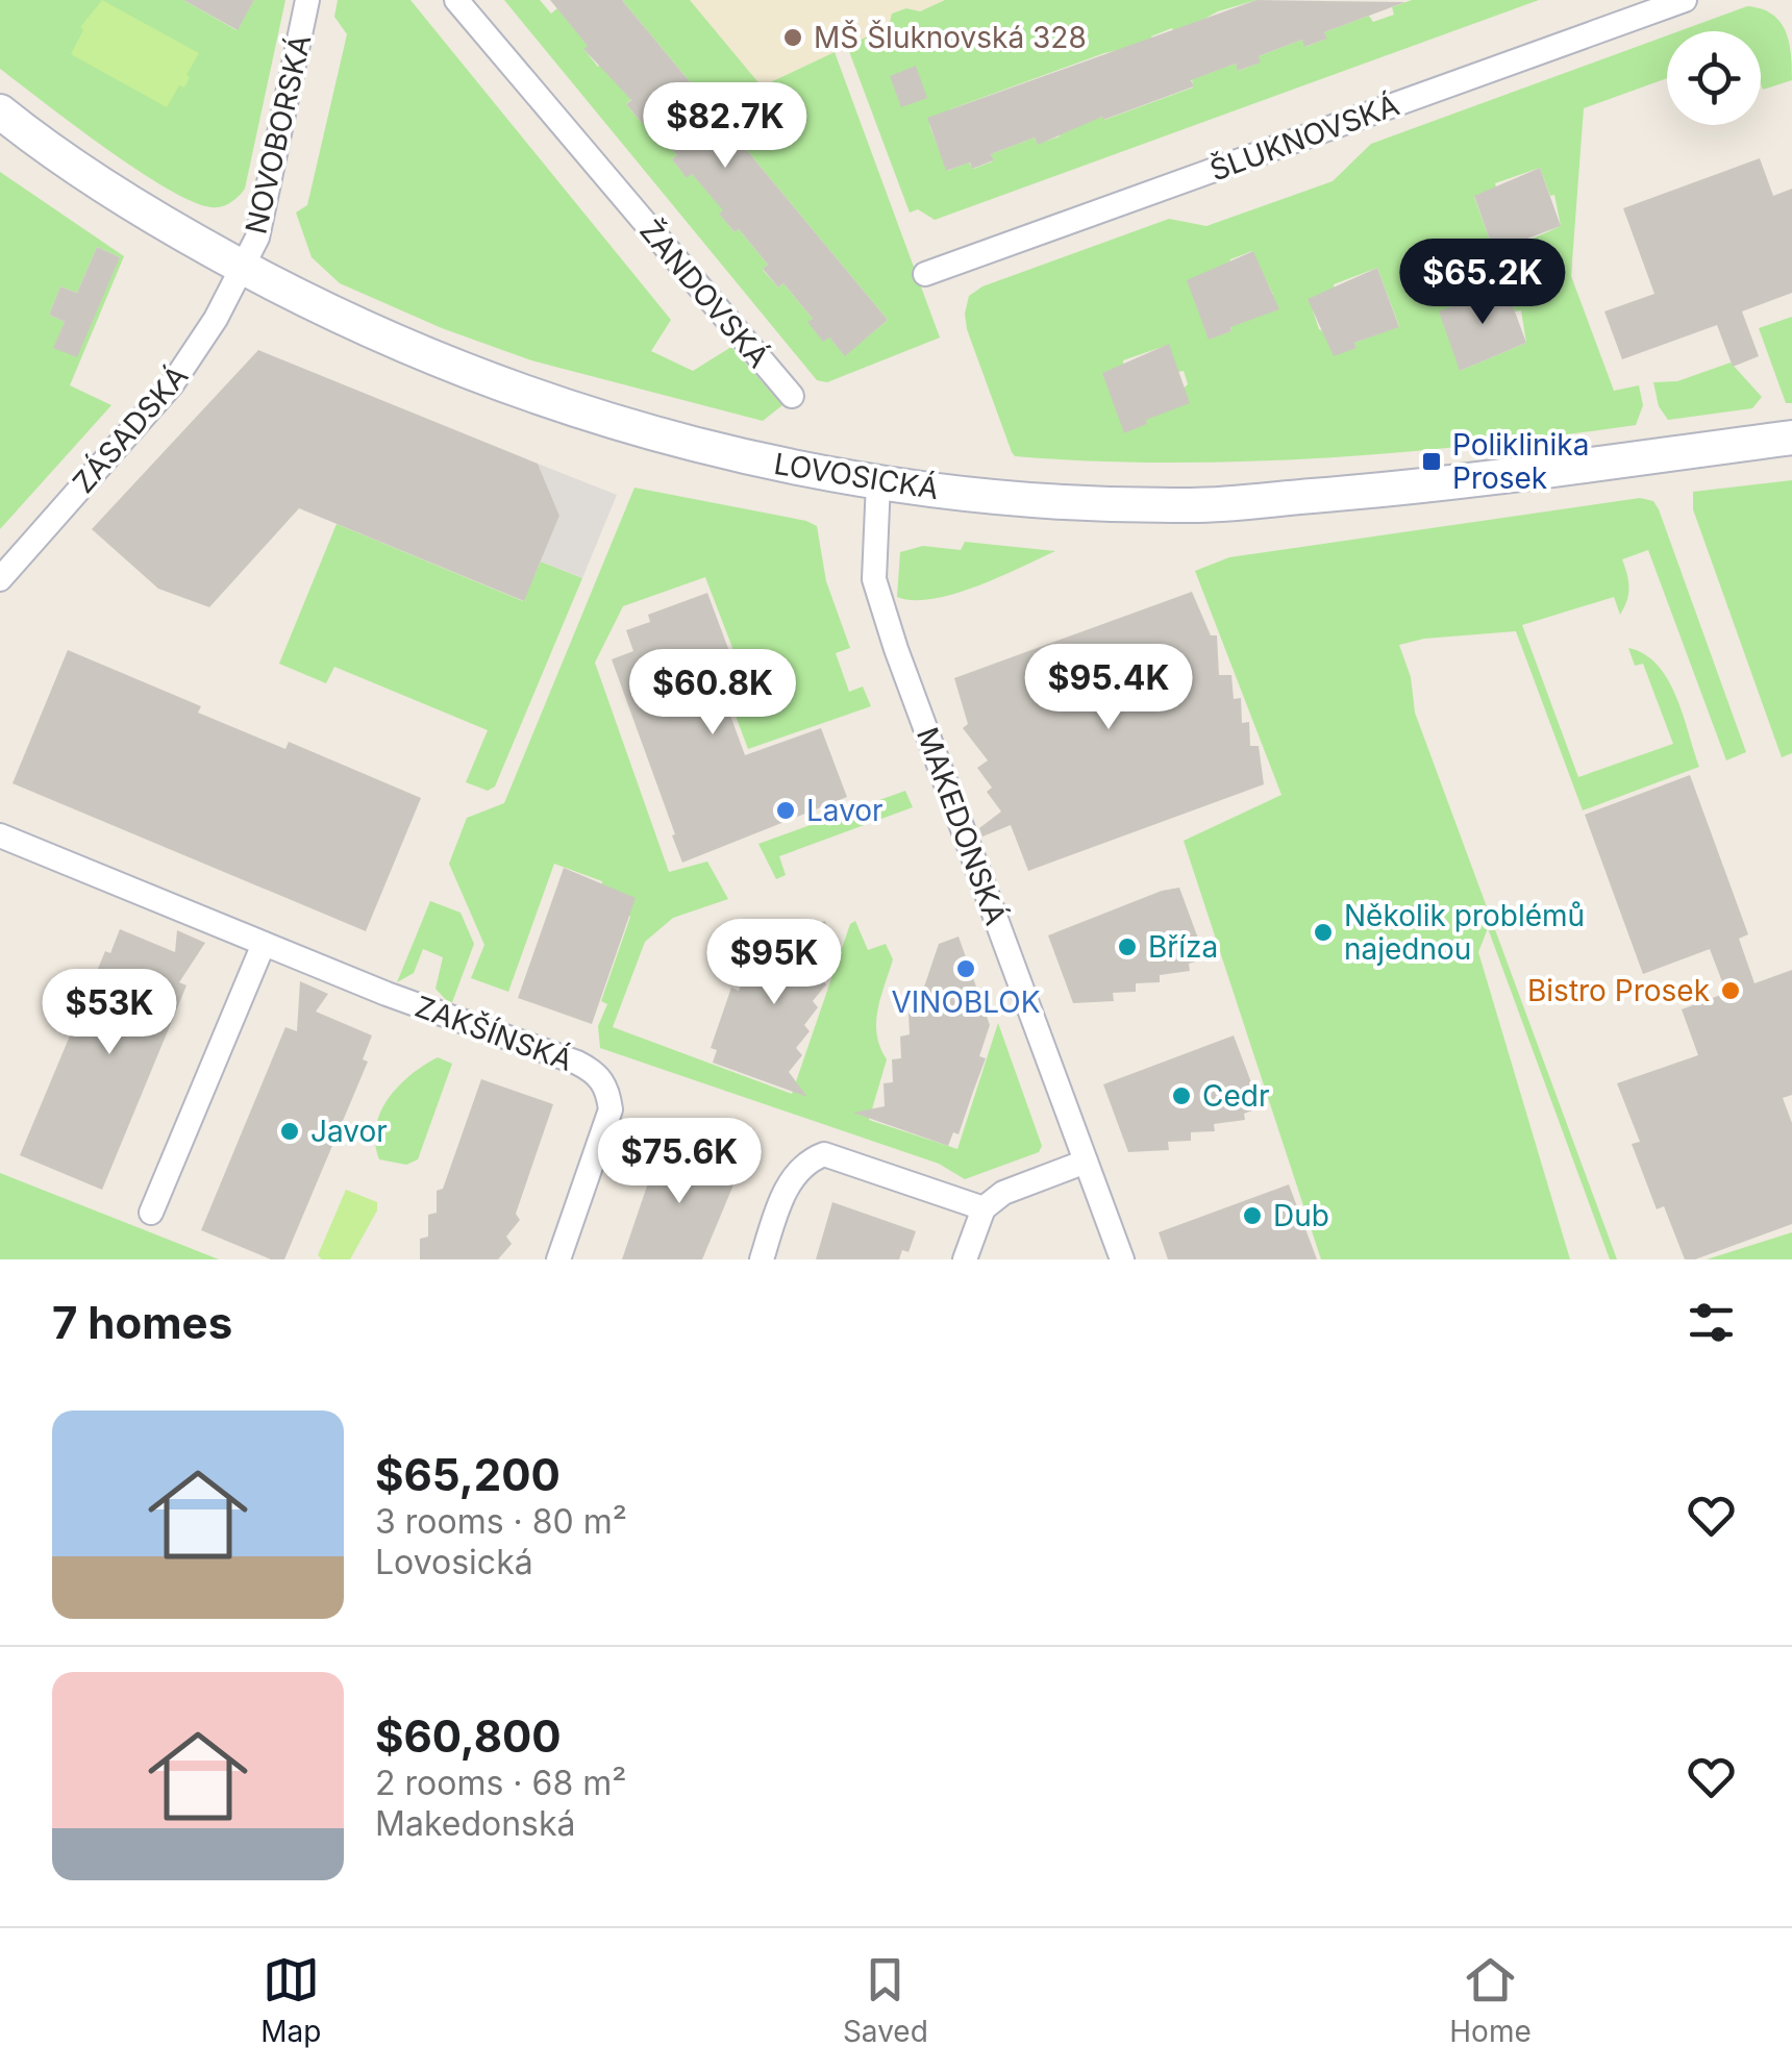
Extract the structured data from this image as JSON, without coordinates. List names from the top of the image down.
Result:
{
  "streets": {
    "street": [
      "NOVOBORSKÁ",
      "ŠLUKNOVSKÁ",
      "ŽANDOVSKÁ",
      "ZÁSADSKÁ",
      "LOVOSICKÁ",
      "MAKEDONSKÁ",
      "ZAKŠÍNSKÁ"
    ]
  },
  "crossings": [
    ["NOVOBORSKÁ", "ZÁSADSKÁ"],
    ["NOVOBORSKÁ", "LOVOSICKÁ"],
    ["ZÁSADSKÁ", "LOVOSICKÁ"],
    ["LOVOSICKÁ", "MAKEDONSKÁ"]
  ],
  "places": {
    "other": [
      "MŠ Šluknovská 328",
      "Lavor",
      "Několik problémů najednou",
      "Bříza",
      "VINOBLOK",
      "Bistro Prosek",
      "Cedr",
      "Javor",
      "Dub"
    ],
    "transit": ["Poliklinika Prosek"]
  },
  "page": {
    "price": [
      "$82.7K",
      "$65.2K",
      "$95.4K",
      "$60.8K",
      "$95K",
      "$53K",
      "$75.6K"
    ],
    "heading": "7 homes",
    "list": [
      {
        "name": "$65,200",
        "note": "3 rooms · 80 m² · Lovosická"
      },
      {
        "name": "$60,800",
        "note": "2 rooms · 68 m² · Makedonská"
      }
    ],
    "tabs": ["Map", "Saved", "Home"]
  }
}
